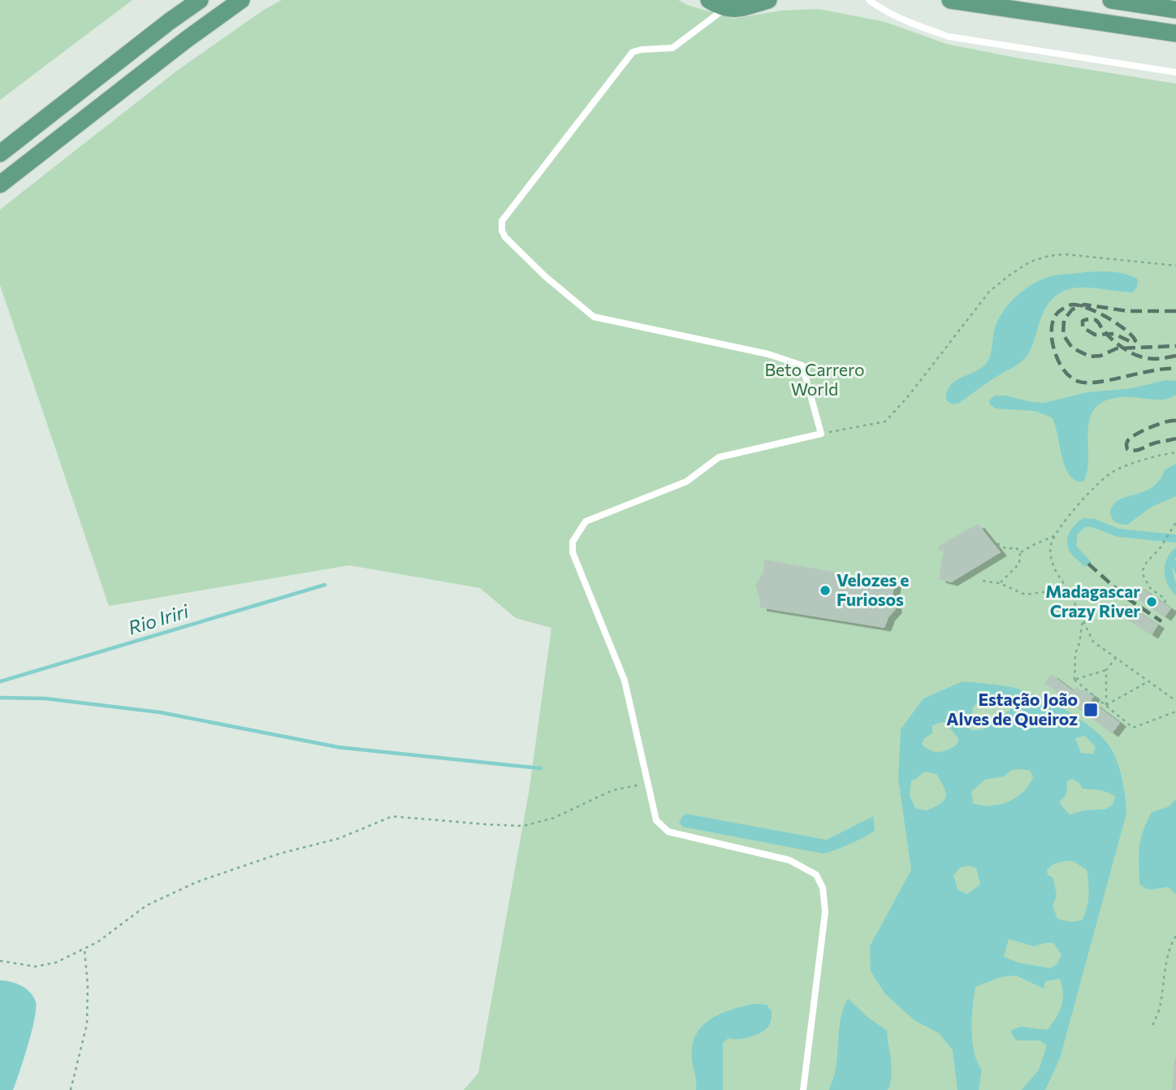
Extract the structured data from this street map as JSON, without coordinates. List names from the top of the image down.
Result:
{
  "water": ["Rio Iriri"],
  "parks": ["Beto Carrero World"],
  "places": {
    "other": ["Velozes e Furiosos", "Madagascar Crazy River"],
    "transit": ["Estação João Alves de Queiroz"]
  }
}
